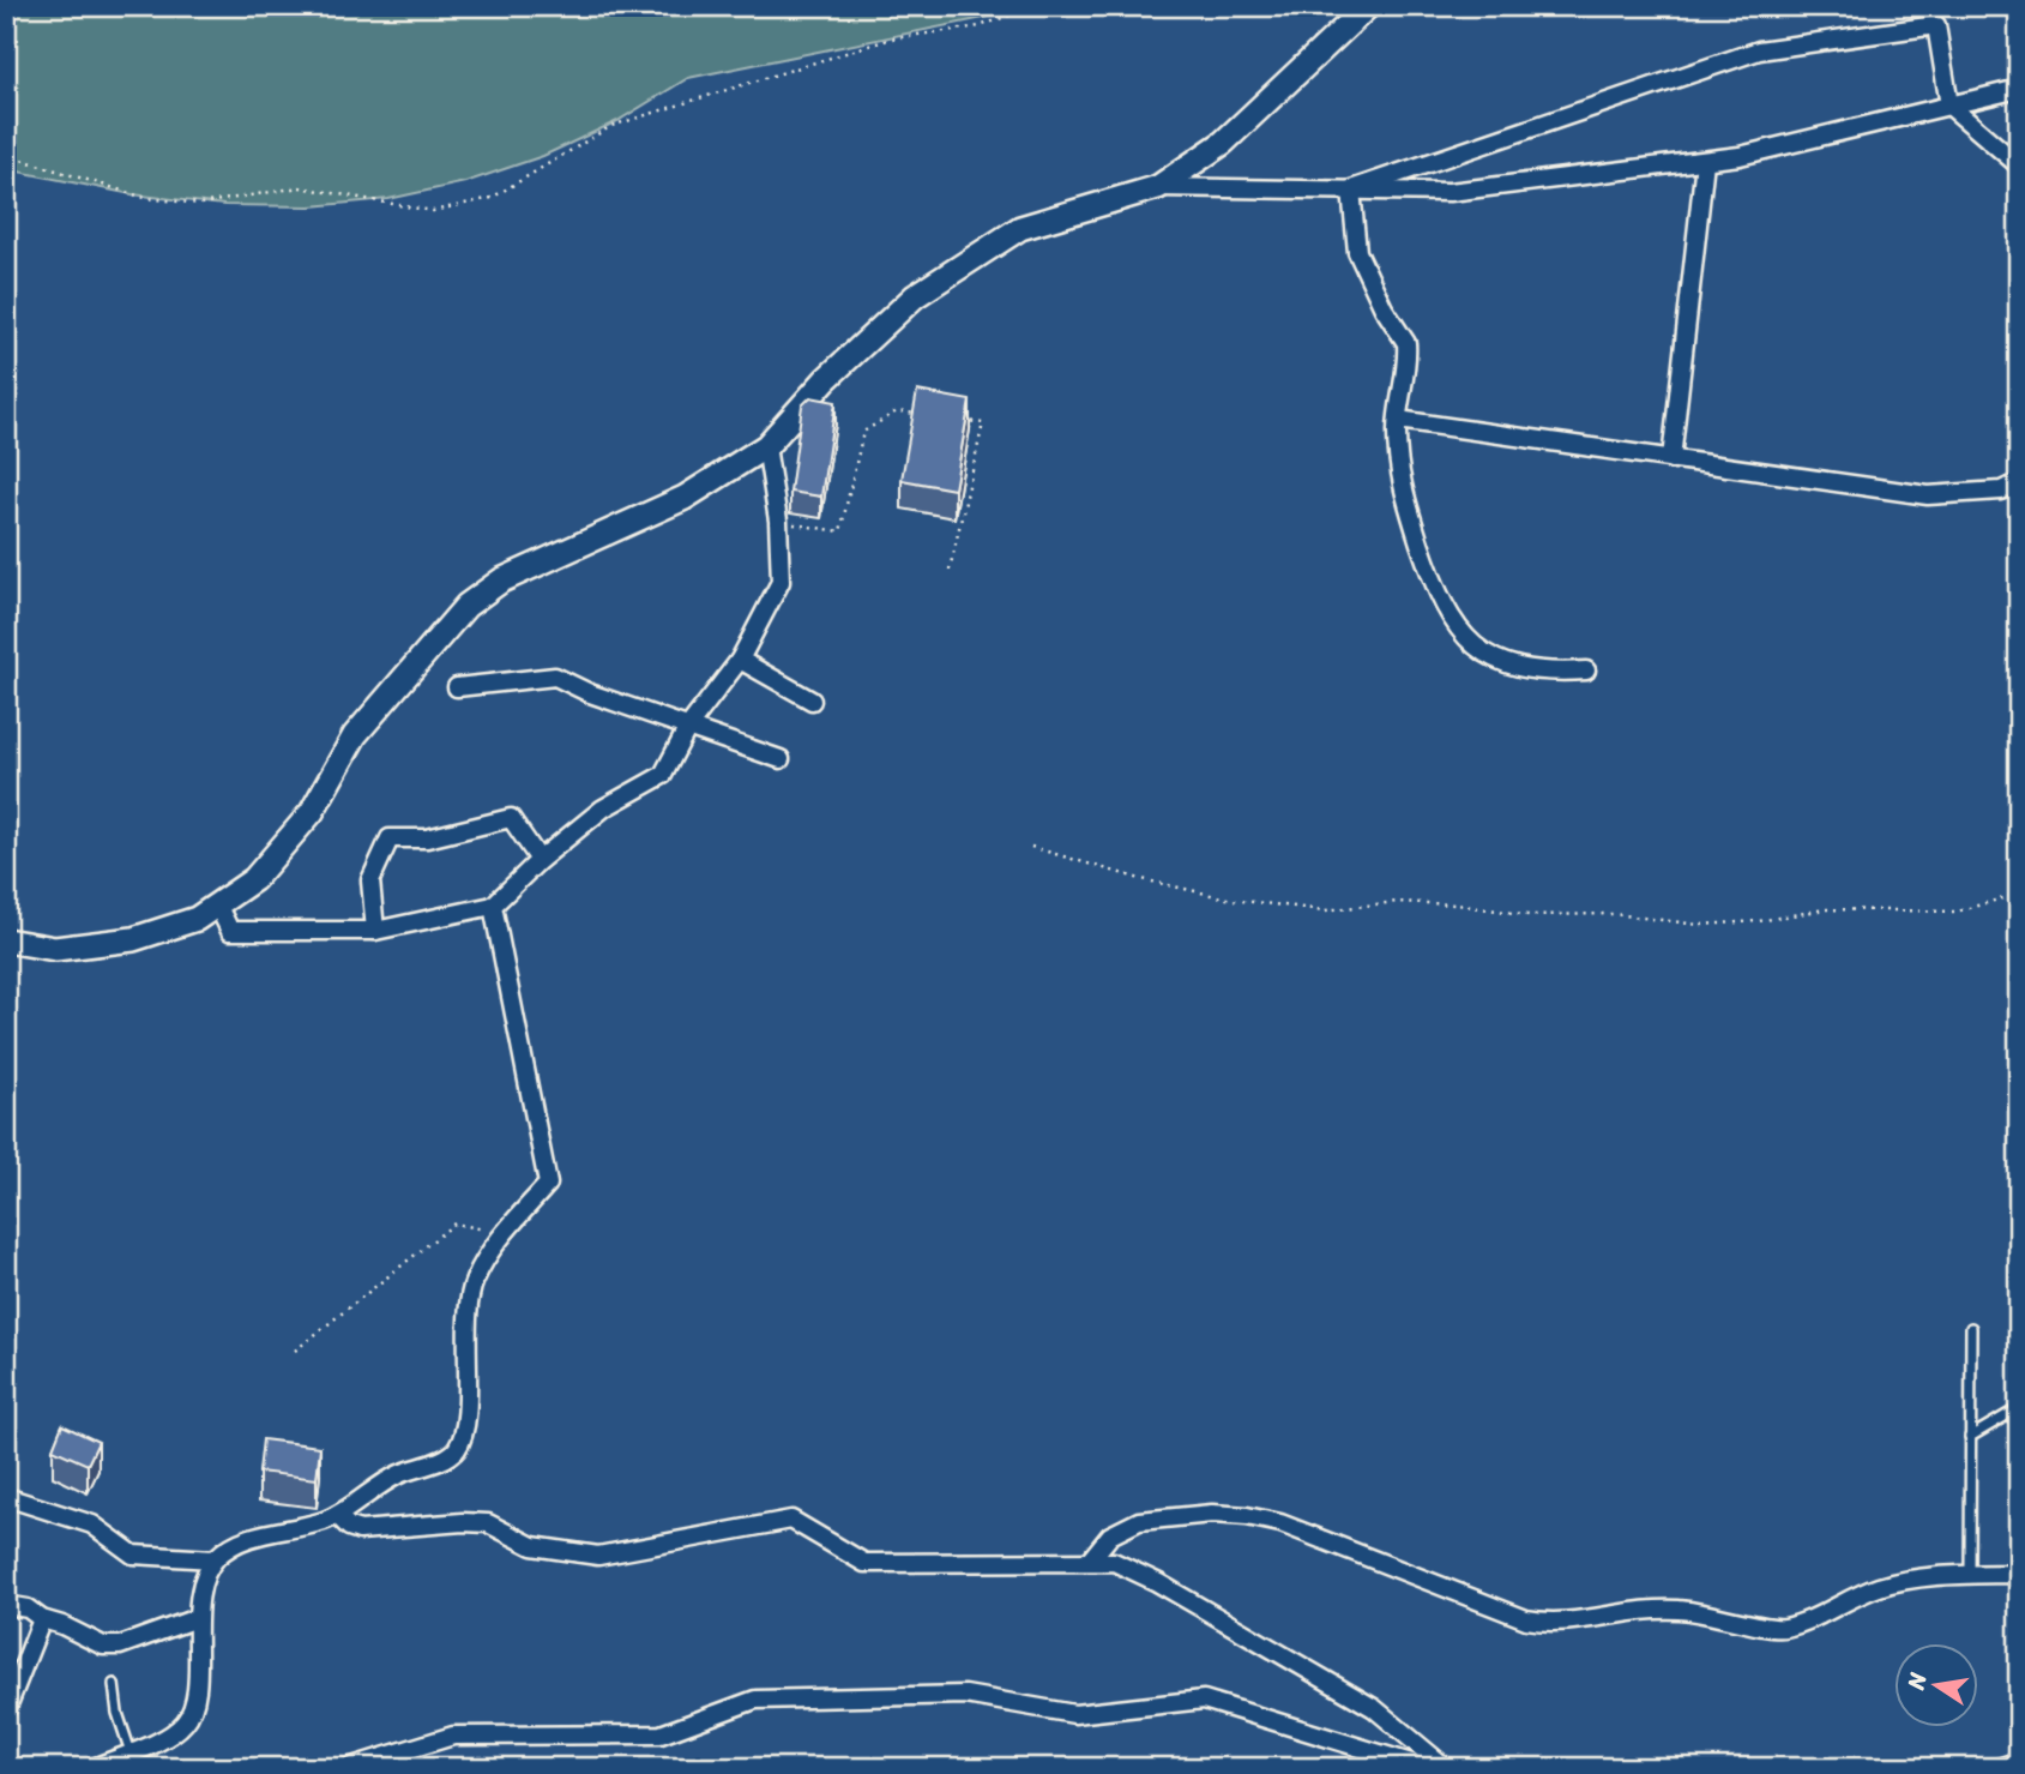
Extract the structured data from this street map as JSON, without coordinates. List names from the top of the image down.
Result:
{
  "north": "left"
}
